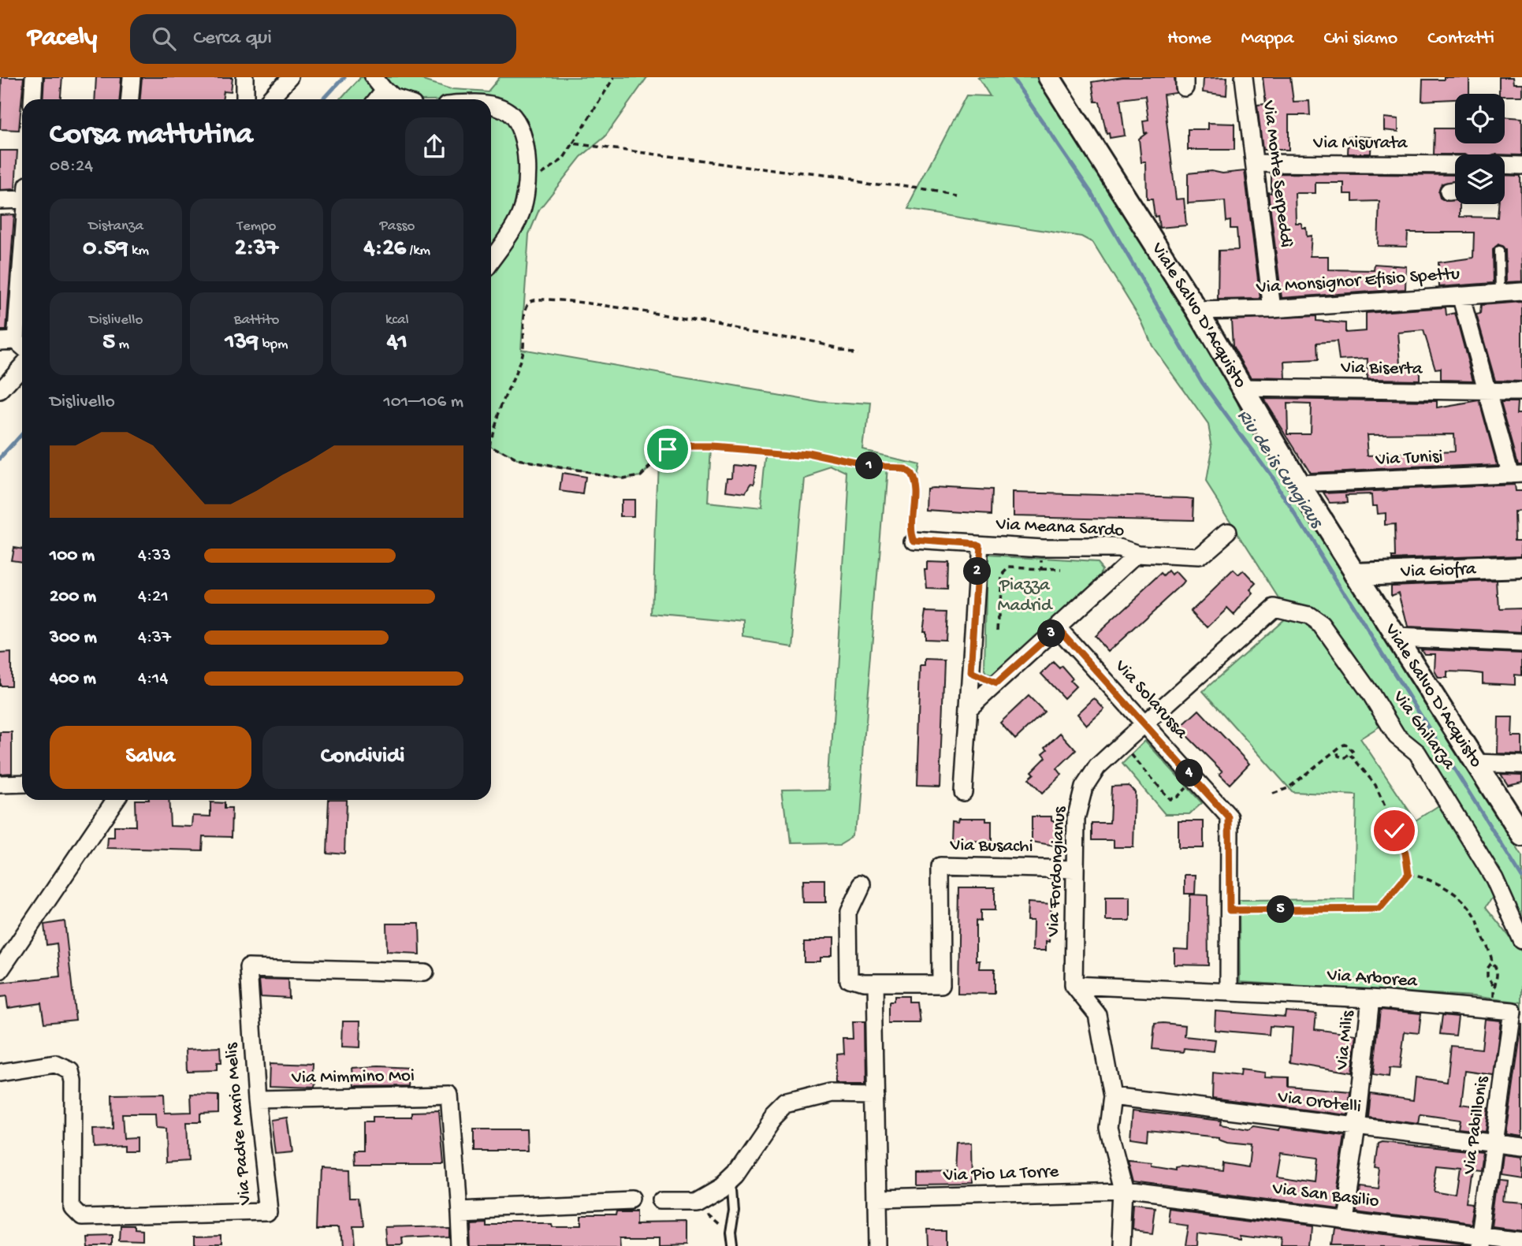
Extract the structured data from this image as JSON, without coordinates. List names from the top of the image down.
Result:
{
  "streets": {
    "street": [
      "Via Misurata",
      "Via Monte Serpeddì",
      "Via Monsignor Efisio Spettu",
      "Viale Salvo D'Acquisto",
      "Via Biserta",
      "Via Tunisi",
      "Via Meana Sardo",
      "Via Giofra",
      "Via Solarussa",
      "Via Ghilarza",
      "Via Busachi",
      "Via Fordongianus",
      "Via Arborea",
      "Via Milis",
      "Via Mimmino Moi",
      "Via Orotelli",
      "Via Padre Mario Melis",
      "Via Pabillonis",
      "Via Pio La Torre",
      "Via San Basilio"
    ]
  },
  "crossings": [
    ["Via Misurata", "Via Monte Serpeddì"],
    ["Via Monte Serpeddì", "Via Monsignor Efisio Spettu"],
    ["Via Monsignor Efisio Spettu", "Viale Salvo D'Acquisto"],
    ["Viale Salvo D'Acquisto", "Via Biserta"],
    ["Viale Salvo D'Acquisto", "Via Tunisi"],
    ["Viale Salvo D'Acquisto", "Via Giofra"],
    ["Via Solarussa", "Via Fordongianus"],
    ["Via Solarussa", "Via Arborea"],
    ["Via Ghilarza", "Via Fordongianus"],
    ["Via Busachi", "Via Fordongianus"],
    ["Via Fordongianus", "Via Arborea"],
    ["Via Arborea", "Via Milis"],
    ["Via Arborea", "Via Pabillonis"],
    ["Via Milis", "Via Orotelli"],
    ["Via Milis", "Via San Basilio"],
    ["Via Mimmino Moi", "Via Padre Mario Melis"],
    ["Via Orotelli", "Via Pabillonis"],
    ["Via Pabillonis", "Via San Basilio"],
    ["Via Pio La Torre", "Via San Basilio"]
  ],
  "water": ["Riu de is Cungiaus"],
  "parks": ["Piazza Madrid"],
  "page": {
    "header": "Pacely",
    "search": "Cerca qui",
    "nav": [
      "Home",
      "Mappa",
      "Chi siamo",
      "Contatti"
    ],
    "heading": ["Corsa mattutina", "08:24"],
    "stats": [
      ["Distanza", "0.59 km"],
      ["Tempo", "2:37"],
      ["Passo", "4:26 /km"],
      ["Dislivello", "5 m"],
      ["Battito", "139 bpm"],
      ["kcal", "41"]
    ],
    "chart": ["Dislivello", "101–106 m"],
    "pins": [
      "1",
      "2",
      "3",
      "4",
      "5"
    ],
    "list": [
      {
        "name": "100 m",
        "note": "4:33"
      },
      {
        "name": "200 m",
        "note": "4:21"
      },
      {
        "name": "300 m",
        "note": "4:37"
      },
      {
        "name": "400 m",
        "note": "4:14"
      }
    ],
    "buttons": ["Salva", "Condividi"]
  }
}
